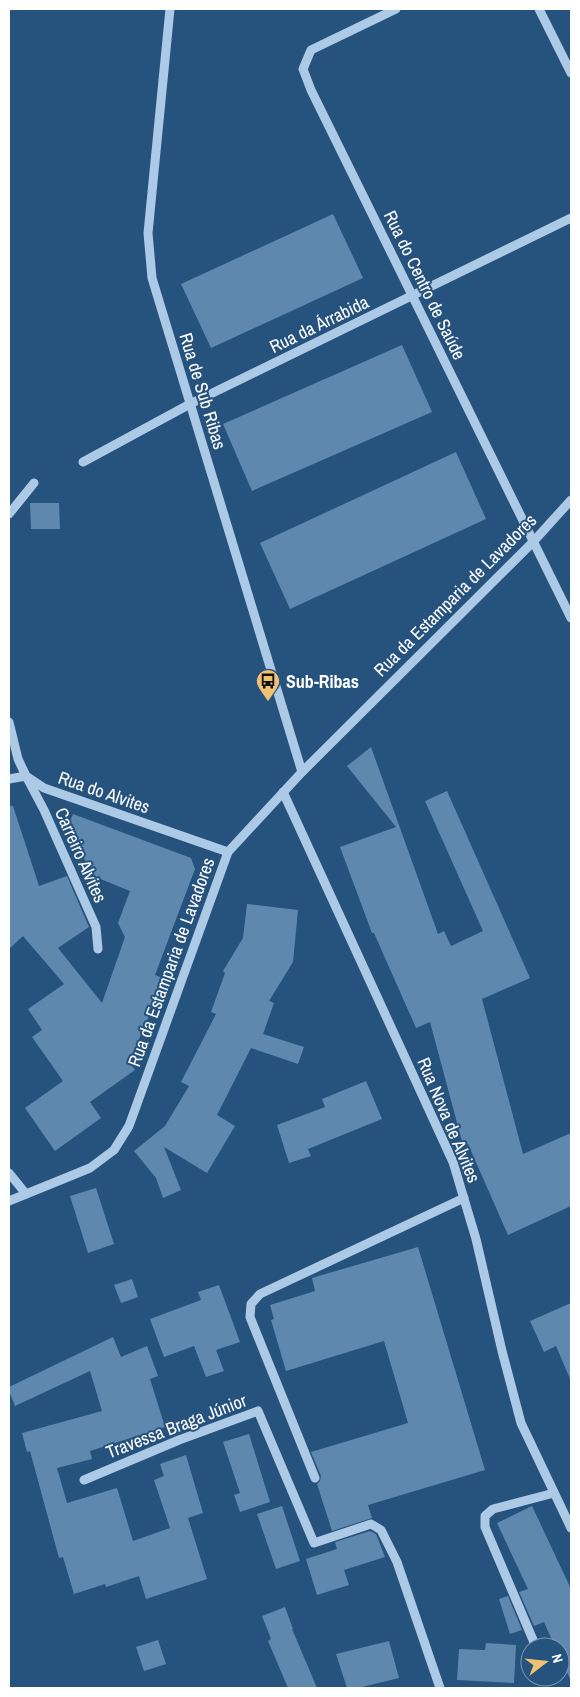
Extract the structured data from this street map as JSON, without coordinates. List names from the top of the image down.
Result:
{
  "streets": {
    "street": [
      "Rua do Centro de Saúde",
      "Rua da Árrabida",
      "Rua de Sub Ribas",
      "Rua da Estamparia de Lavadores",
      "Rua do Alvites",
      "Carreiro Alvites",
      "Rua Nova de Alvites",
      "Travessa Braga Júnior"
    ]
  },
  "crossings": [
    ["Rua do Centro de Saúde", "Rua da Árrabida"],
    ["Rua do Centro de Saúde", "Rua da Estamparia de Lavadores"],
    ["Rua da Árrabida", "Rua de Sub Ribas"],
    ["Rua de Sub Ribas", "Rua da Estamparia de Lavadores"],
    ["Rua da Estamparia de Lavadores", "Rua do Alvites"],
    ["Rua da Estamparia de Lavadores", "Rua Nova de Alvites"],
    ["Rua do Alvites", "Carreiro Alvites"]
  ],
  "places": {
    "bus stop": ["Sub-Ribas"]
  },
  "north": "right"
}
